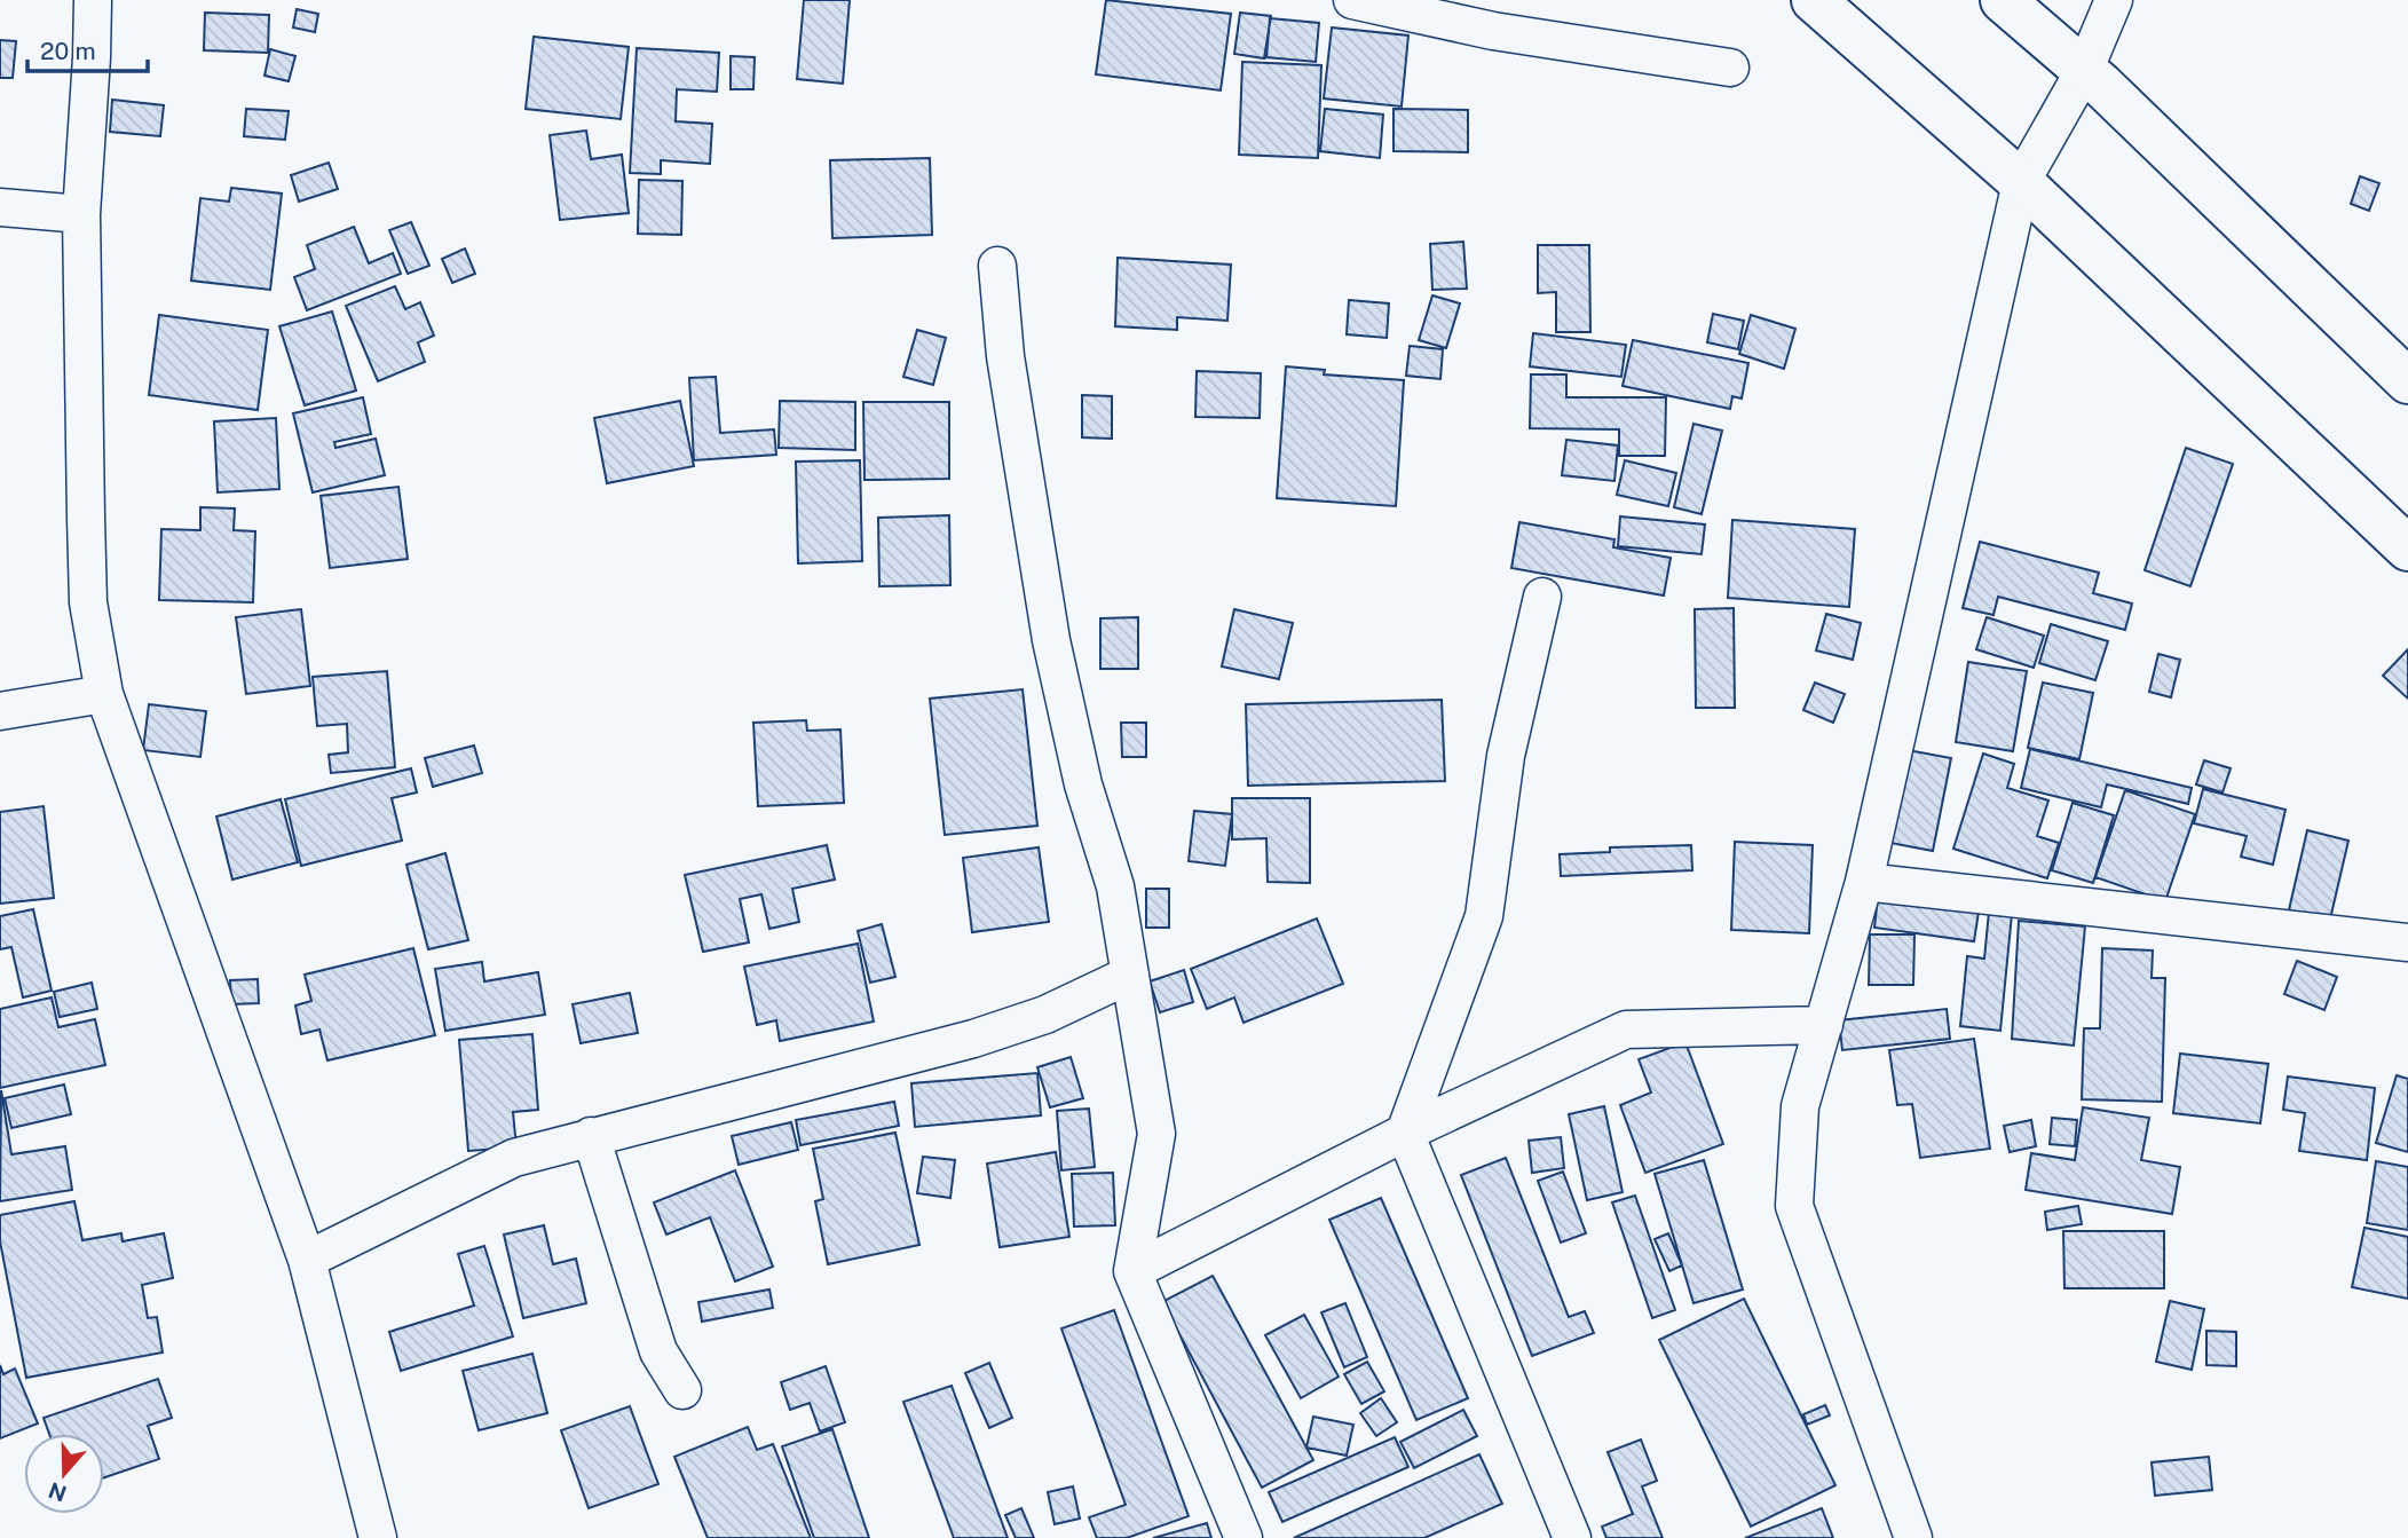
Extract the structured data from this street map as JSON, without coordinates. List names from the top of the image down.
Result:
{
  "scale_bar": "20 m",
  "north": "bottom"
}
